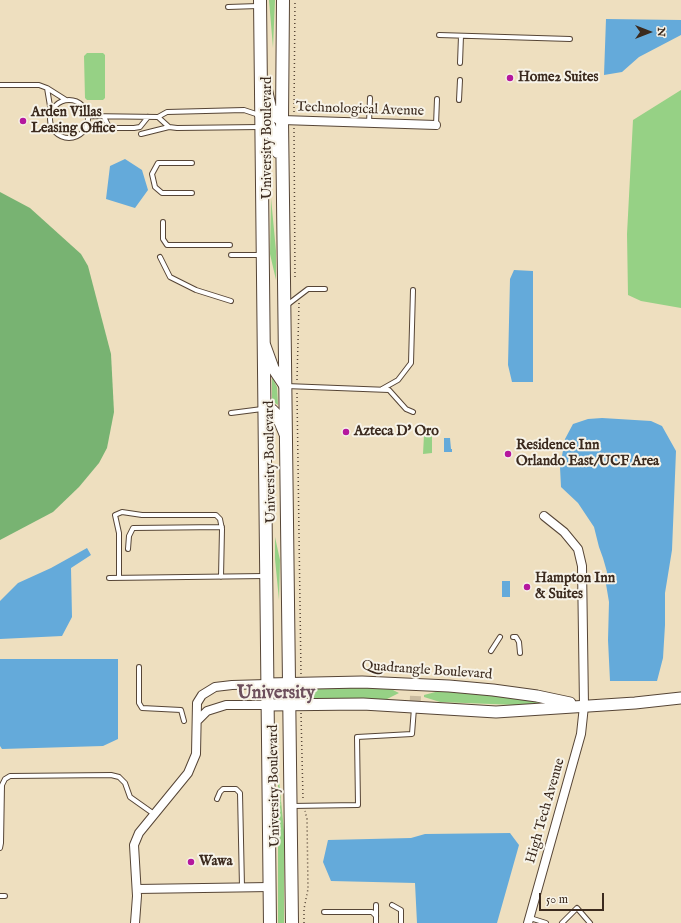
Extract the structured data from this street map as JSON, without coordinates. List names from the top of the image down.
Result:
{
  "streets": {
    "main road": ["University Boulevard"],
    "street": ["Technological Avenue", "Quadrangle Boulevard", "High Tech Avenue"]
  },
  "crossings": [
    ["Technological Avenue", "University Boulevard"],
    ["University Boulevard", "Quadrangle Boulevard"],
    ["Quadrangle Boulevard", "High Tech Avenue"]
  ],
  "districts": ["University"],
  "places": [
    "Home2 Suites",
    "Arden Villas Leasing Office",
    "Azteca D' Oro",
    "Residence Inn Orlando East/UCF Area",
    "Hampton Inn & Suites",
    "Wawa"
  ],
  "scale_bar": "50 m",
  "north": "right"
}
